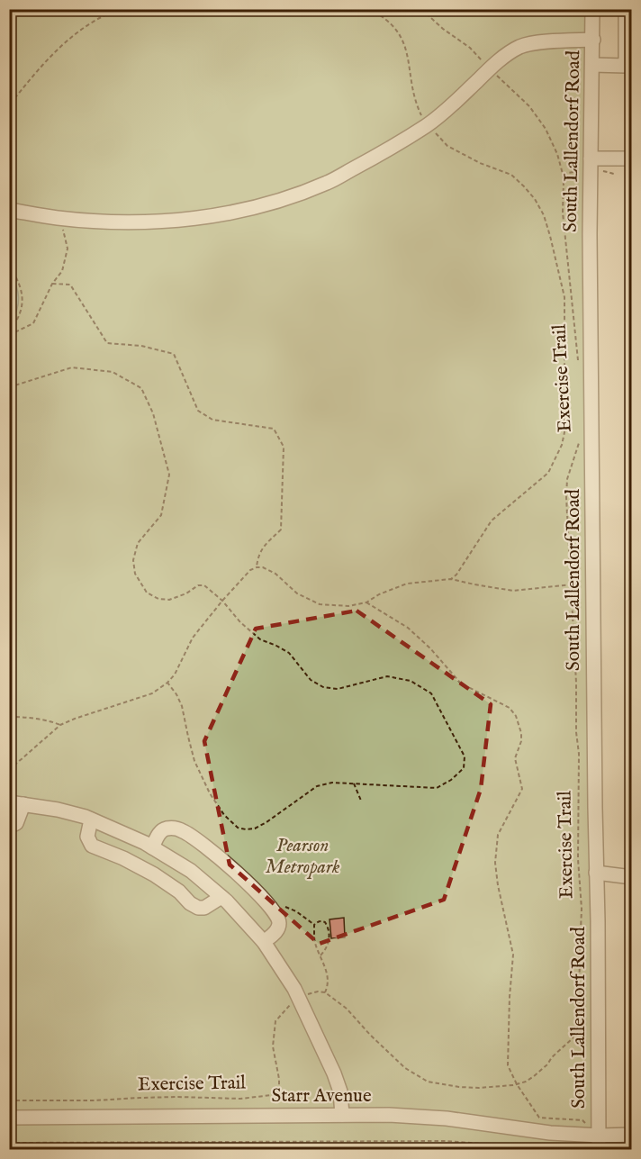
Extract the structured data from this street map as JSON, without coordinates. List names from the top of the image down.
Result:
{
  "streets": {
    "street": ["South Lallendorf Road", "Starr Avenue"],
    "path": ["Exercise Trail"]
  },
  "crossings": [
    ["South Lallendorf Road", "Starr Avenue"]
  ],
  "parks": ["Pearson Metropark"]
}
